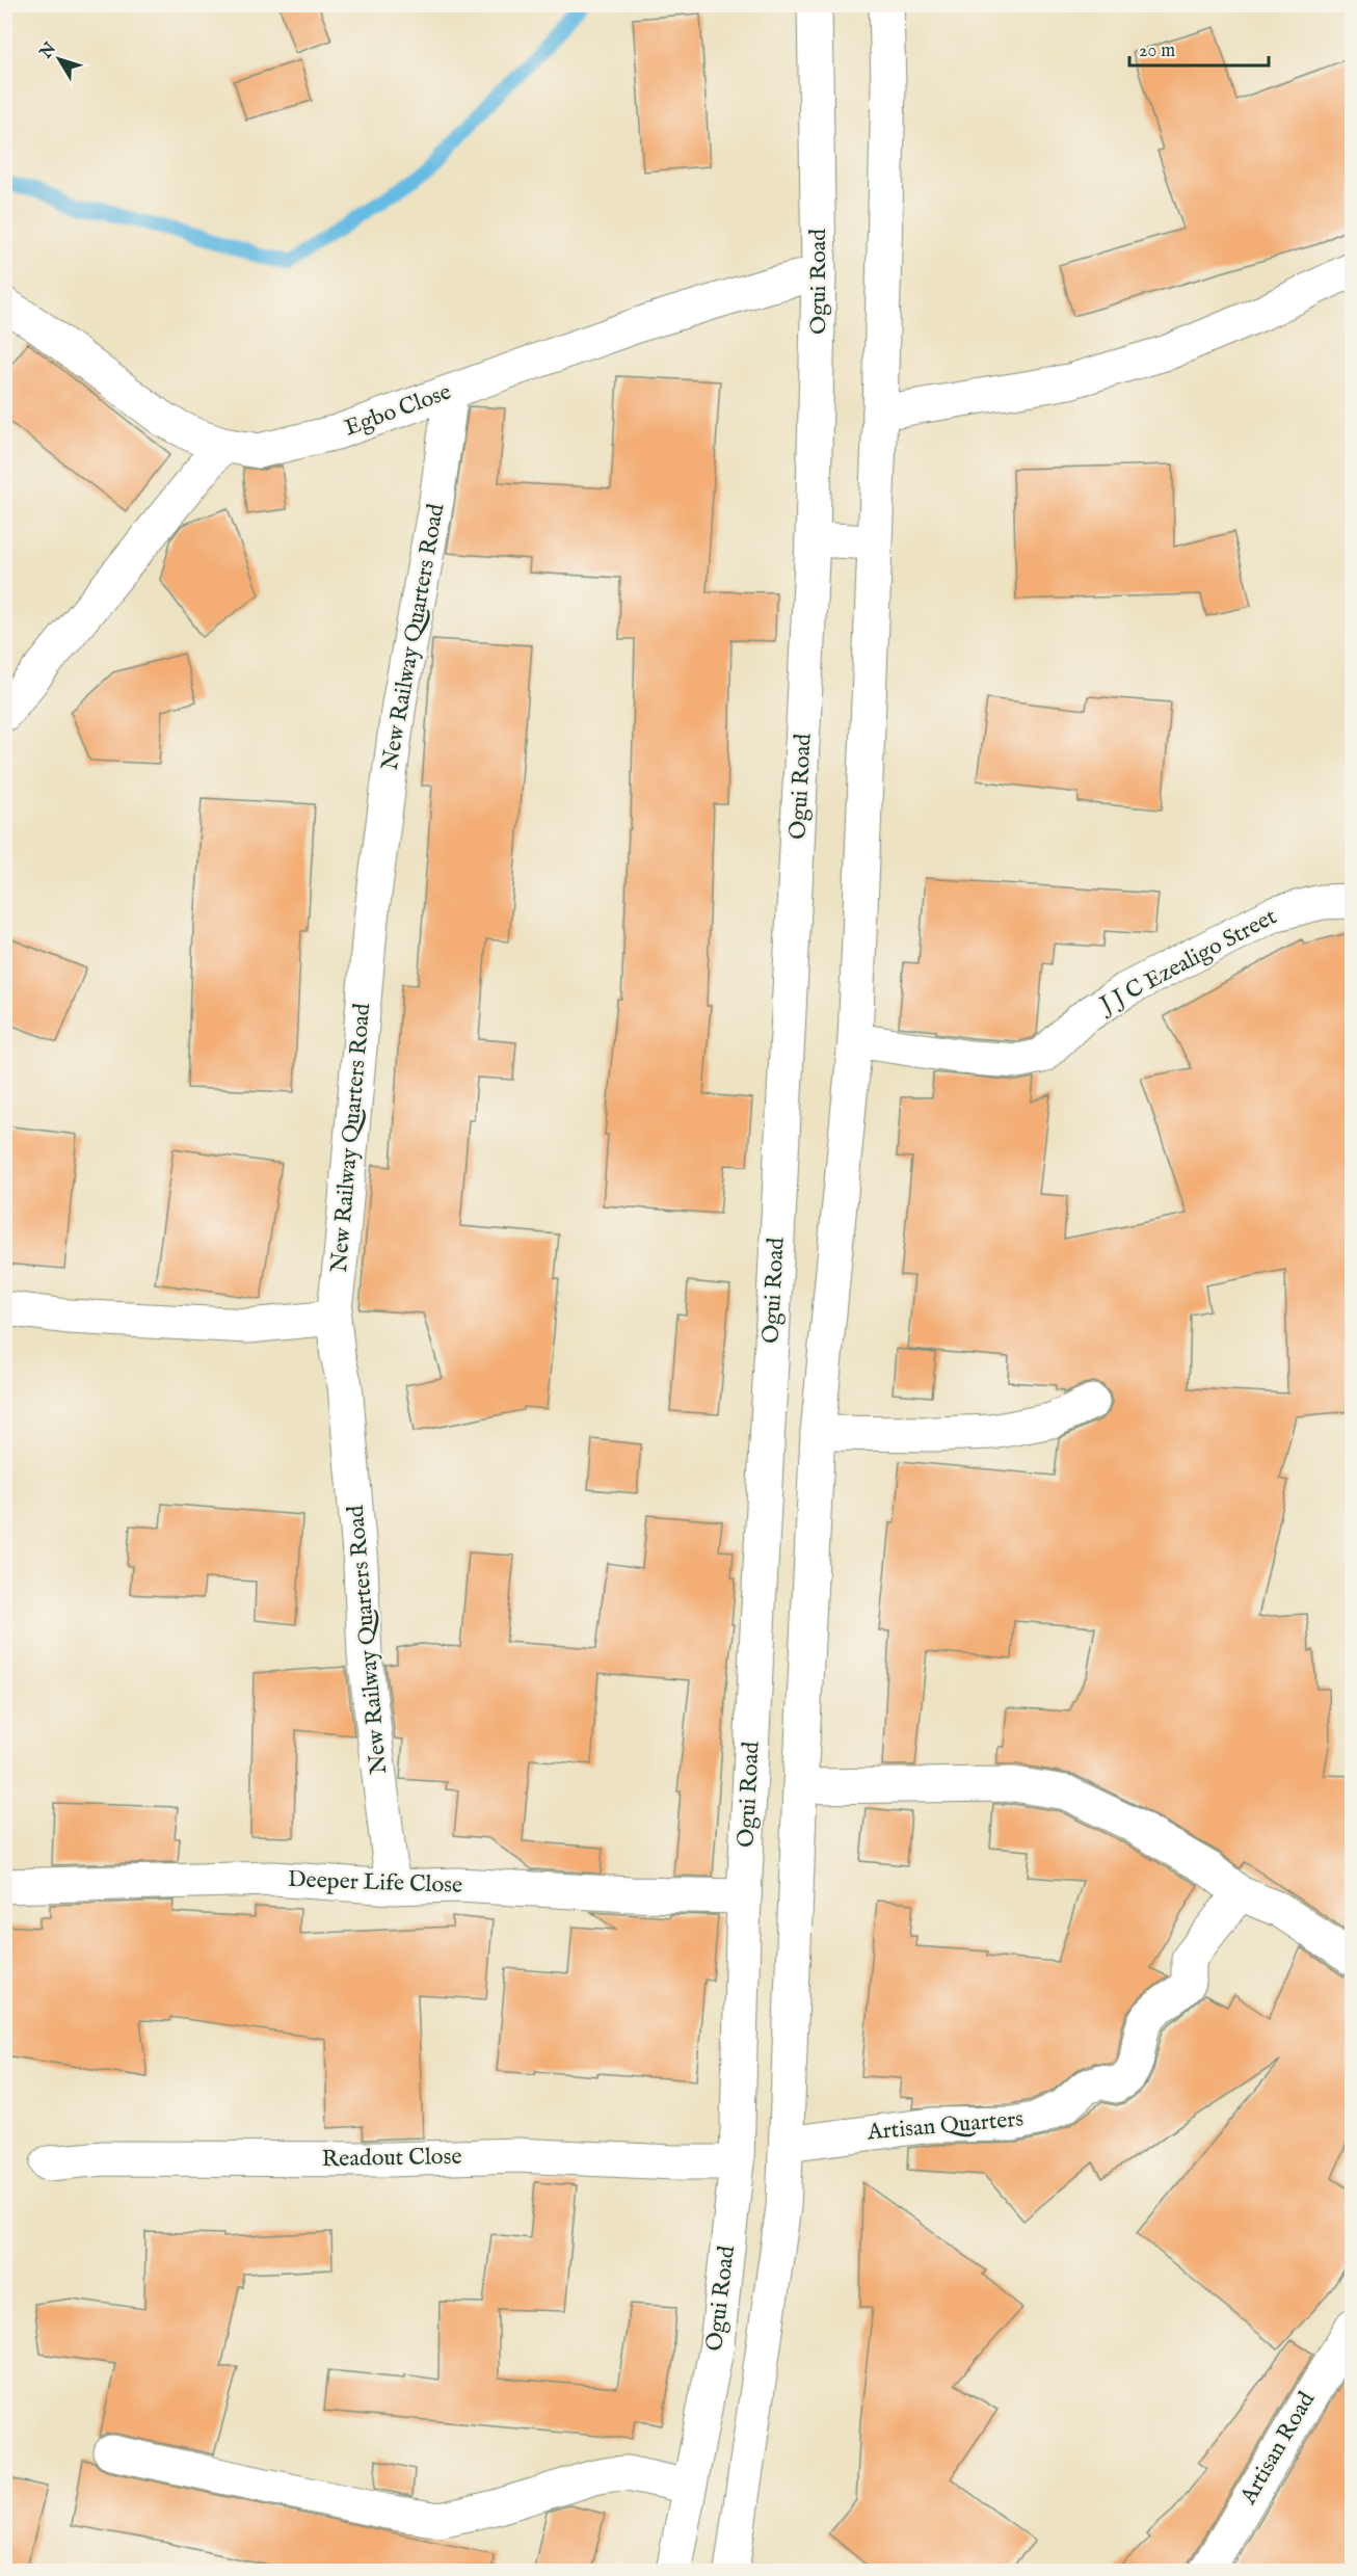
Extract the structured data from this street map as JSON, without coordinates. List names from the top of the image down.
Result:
{
  "streets": {
    "street": [
      "Ogui Road",
      "Egbo Close",
      "New Railway Quarters Road",
      "J J C Ezealigo Street",
      "Deeper Life Close",
      "Artisan Quarters",
      "Readout Close",
      "Artisan Road"
    ]
  },
  "crossings": [
    ["Ogui Road", "Egbo Close"],
    ["Ogui Road", "J J C Ezealigo Street"],
    ["Ogui Road", "Deeper Life Close"],
    ["Ogui Road", "Artisan Quarters"],
    ["Ogui Road", "Readout Close"],
    ["Egbo Close", "New Railway Quarters Road"],
    ["New Railway Quarters Road", "Deeper Life Close"]
  ],
  "scale_bar": "20 m",
  "north": "top left"
}
